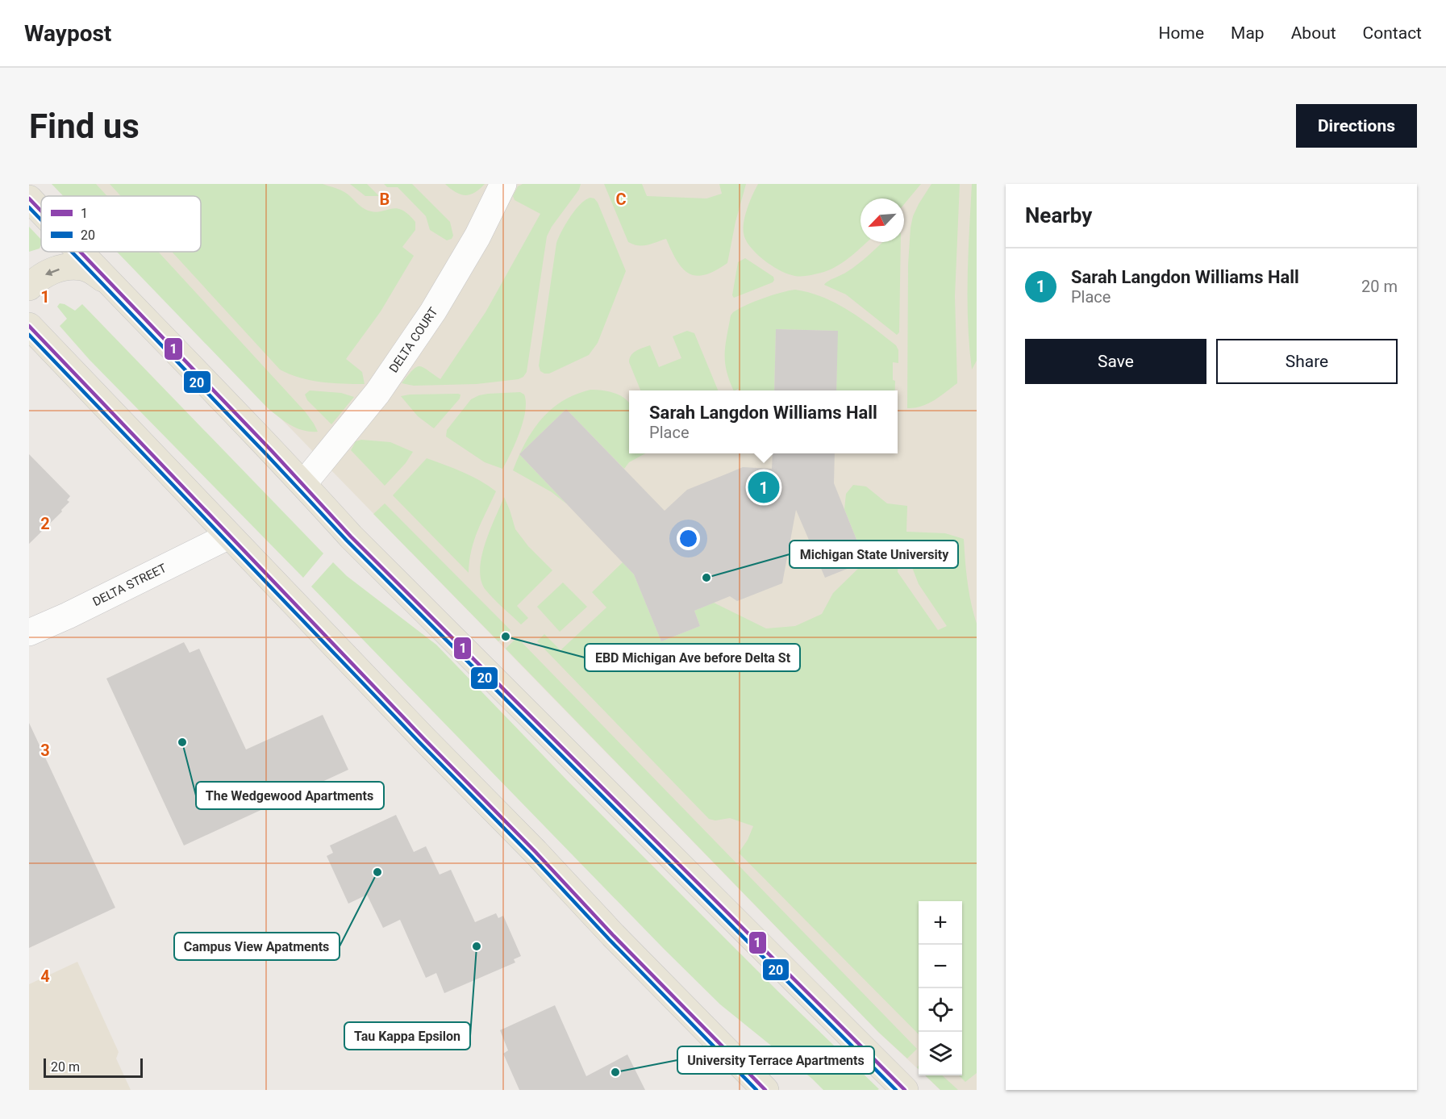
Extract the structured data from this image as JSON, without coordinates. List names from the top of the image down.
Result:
{
  "streets": {
    "street": ["DELTA COURT", "DELTA STREET"]
  },
  "places": [
    "Michigan State University",
    "EBD Michigan Ave before Delta St",
    "The Wedgewood Apartments",
    "Campus View Apatments",
    "Tau Kappa Epsilon",
    "University Terrace Apartments"
  ],
  "lines": ["transit line 1", "transit line 20"],
  "legend": ["1", "20"],
  "scale_bar": "20 m",
  "north": "bottom left",
  "page": {
    "header": "Waypost",
    "nav": [
      "Home",
      "Map",
      "About",
      "Contact"
    ],
    "buttons": [
      "Directions",
      ["Save", "Share"]
    ],
    "title": "Find us",
    "heading": "Nearby",
    "list": [
      {
        "mark": "1",
        "name": "Sarah Langdon Williams Hall",
        "note": "Place",
        "value": "20 m"
      }
    ],
    "popup": ["Sarah Langdon Williams Hall", "Place"],
    "pins": "1",
    "map_buttons": ["+", "−"],
    "scale": "20 m"
  },
  "grid": {
    "columns": ["B", "C"],
    "rows": [
      "1",
      "2",
      "3",
      "4"
    ]
  }
}
